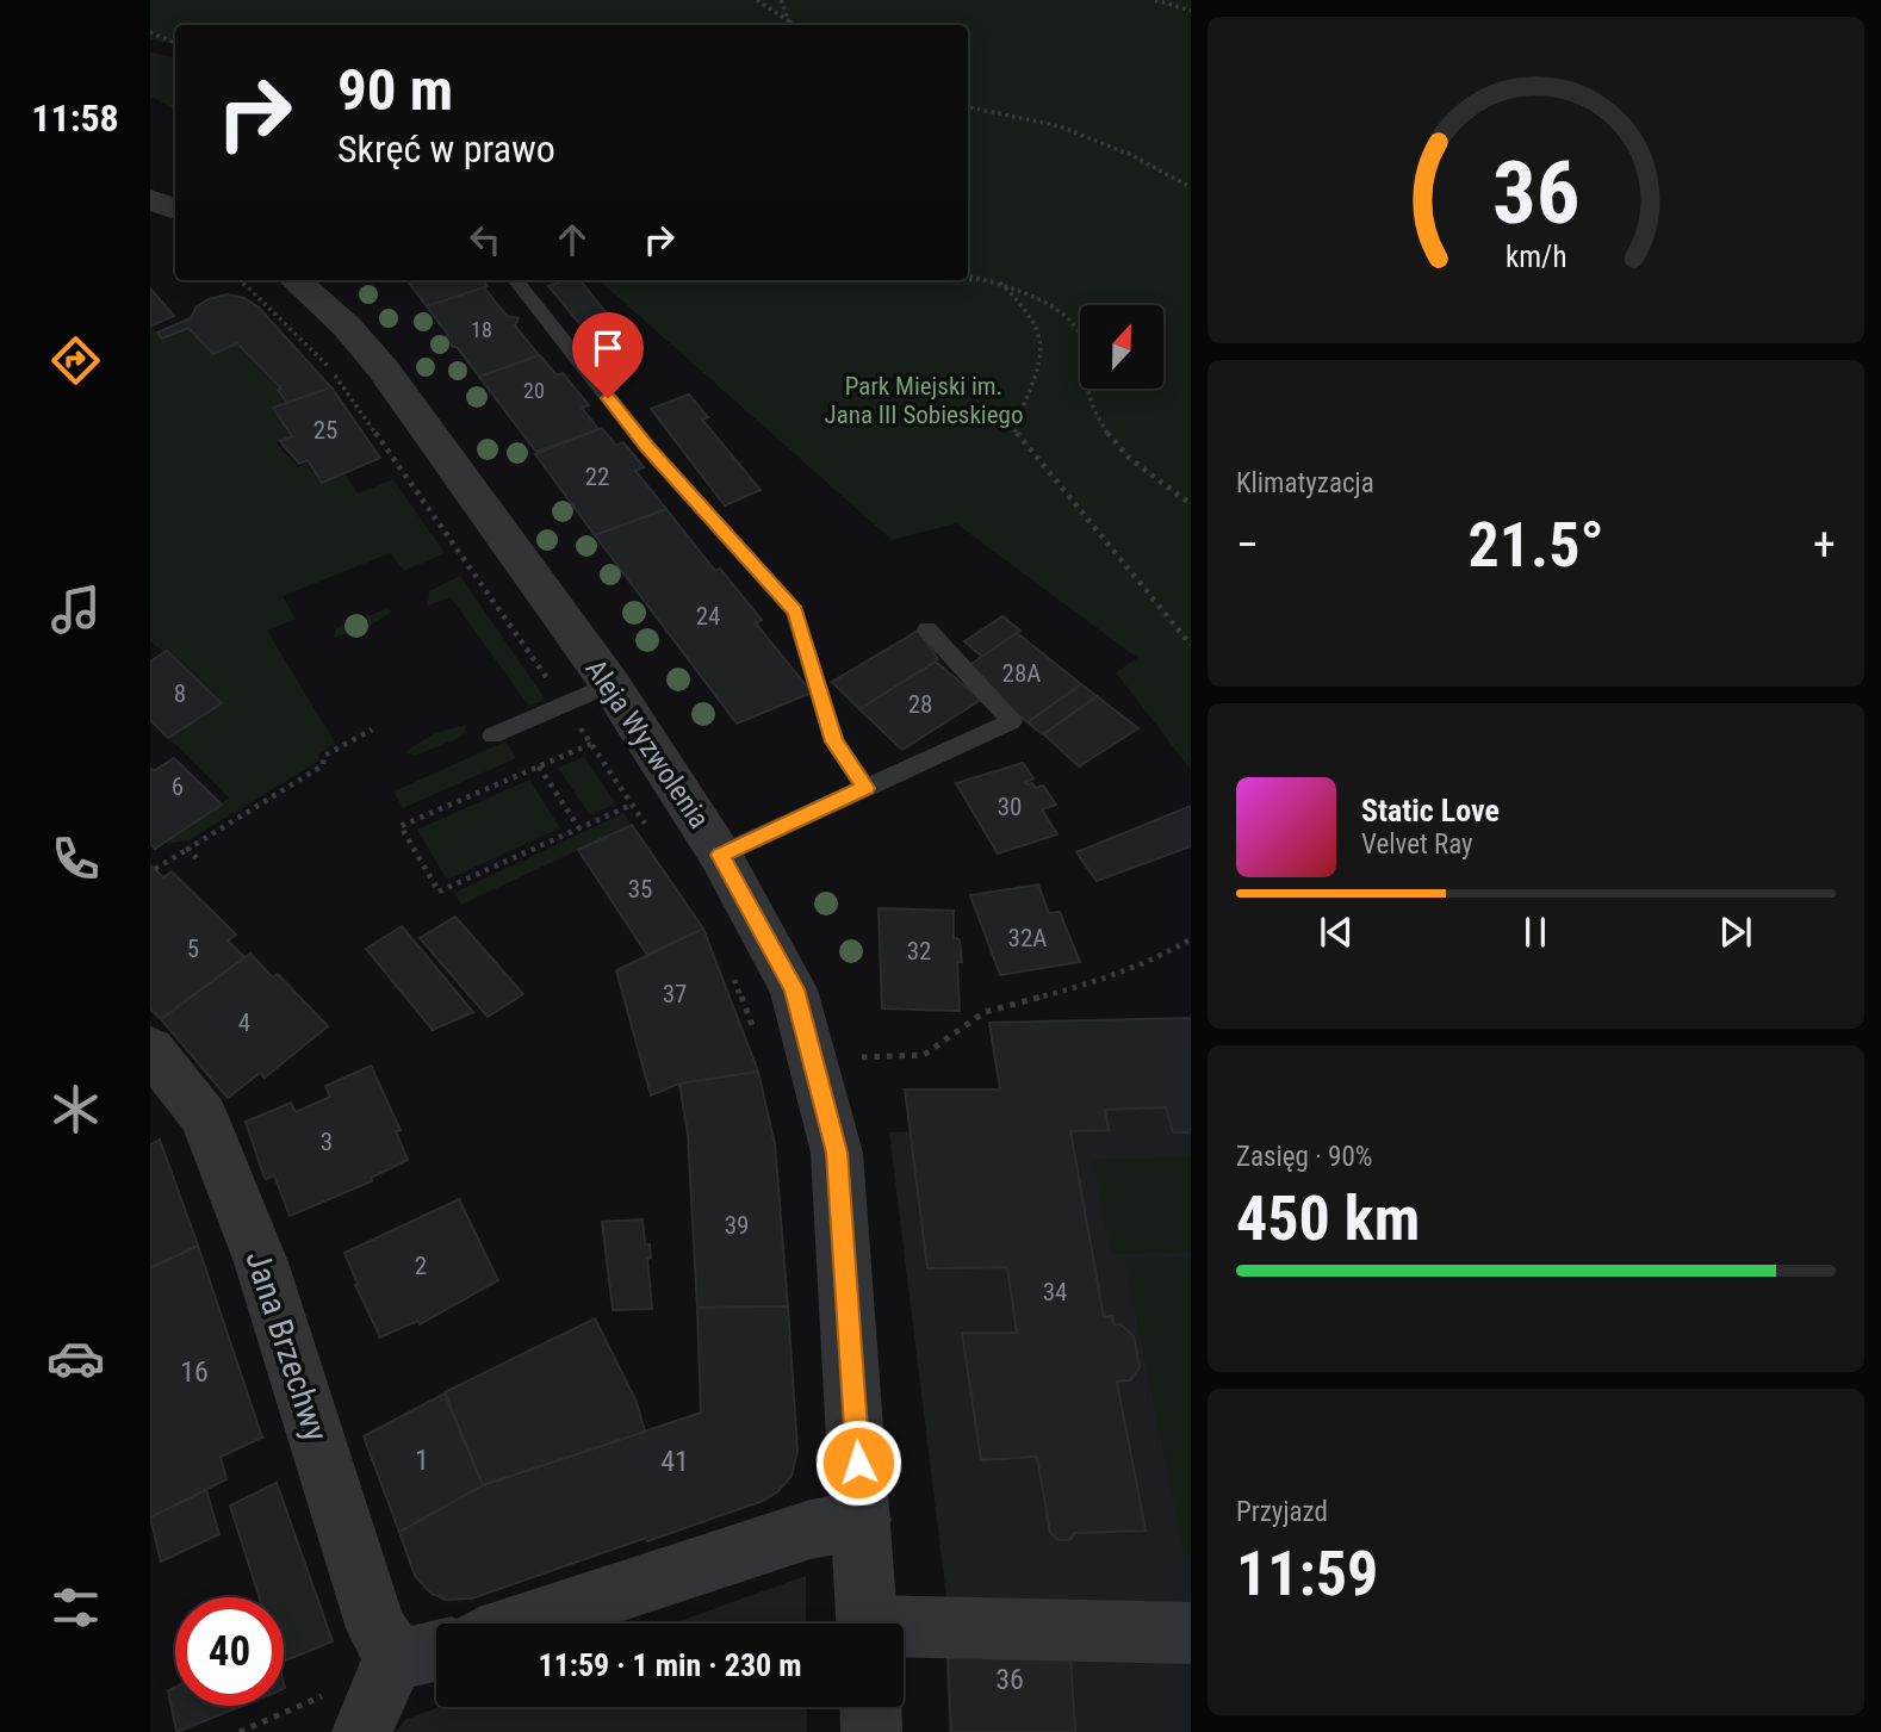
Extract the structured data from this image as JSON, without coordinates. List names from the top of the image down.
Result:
{
  "streets": {
    "street": ["Aleja Wyzwolenia", "Jana Brzechwy"]
  },
  "parks": ["Park Miejski im. Jana III Sobieskiego"],
  "house_numbers": [
    "18",
    "20",
    "25",
    "22",
    "24",
    "28A",
    "8",
    "28",
    "6",
    "30",
    "35",
    "32A",
    "5",
    "32",
    "37",
    "4",
    "3",
    "39",
    "2",
    "34",
    "16",
    "1",
    "41",
    "36"
  ],
  "north": "top",
  "page": {
    "tabs": "11:58",
    "turn": ["90 m", "Skręć w prawo"],
    "tile": [
      "Klimatyzacja",
      ["Zasięg · 90%", "450 km"],
      ["Przyjazd", "11:59"]
    ],
    "heat": ["−", "21.5°", "+"],
    "song": ["Static Love", "Velvet Ray"],
    "limit": "40",
    "trip": "11:59 · 1 min · 230 m",
    "gauge": ["36", "km/h"]
  }
}
